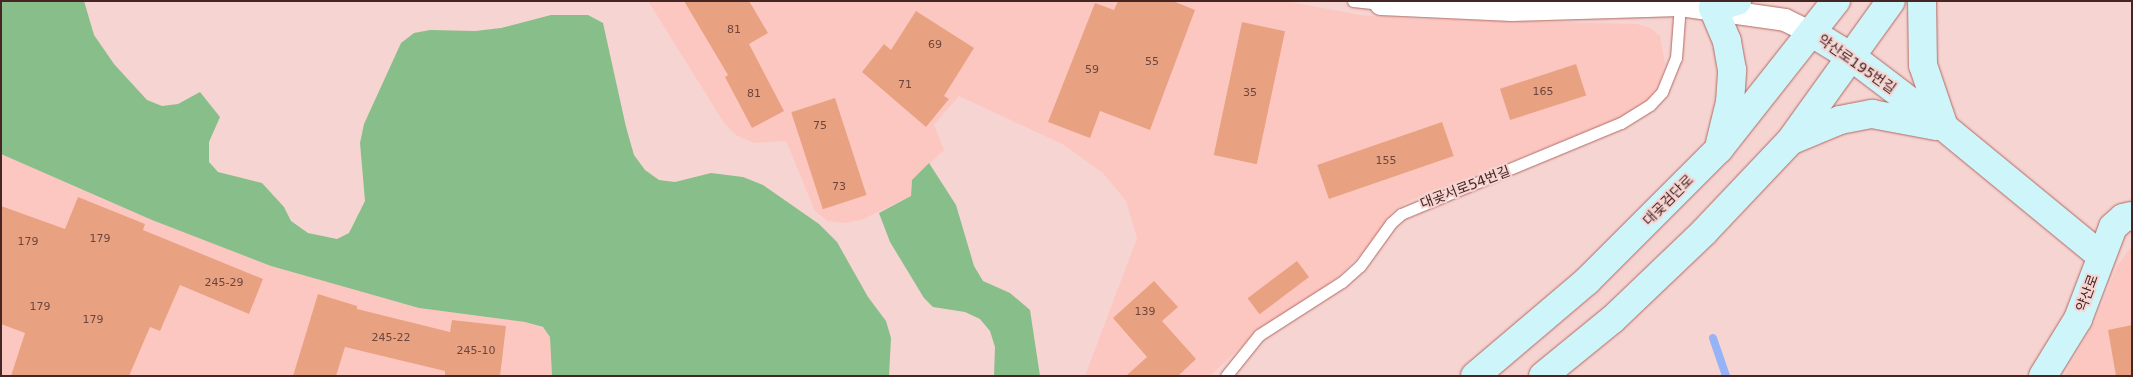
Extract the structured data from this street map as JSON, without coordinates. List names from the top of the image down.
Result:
{
  "streets": {
    "main road": ["약산로195번길", "대곶검단로", "약산로"],
    "lane": ["대곶서로54번길"]
  },
  "crossings": [
    ["약산로195번길", "대곶서로54번길"],
    ["약산로195번길", "대곶검단로"],
    ["약산로195번길", "약산로"]
  ],
  "house_numbers": [
    "81",
    "69",
    "55",
    "59",
    "71",
    "165",
    "35",
    "81",
    "75",
    "155",
    "73",
    "179",
    "179",
    "245-29",
    "179",
    "139",
    "179",
    "245-22",
    "245-10"
  ]
}
